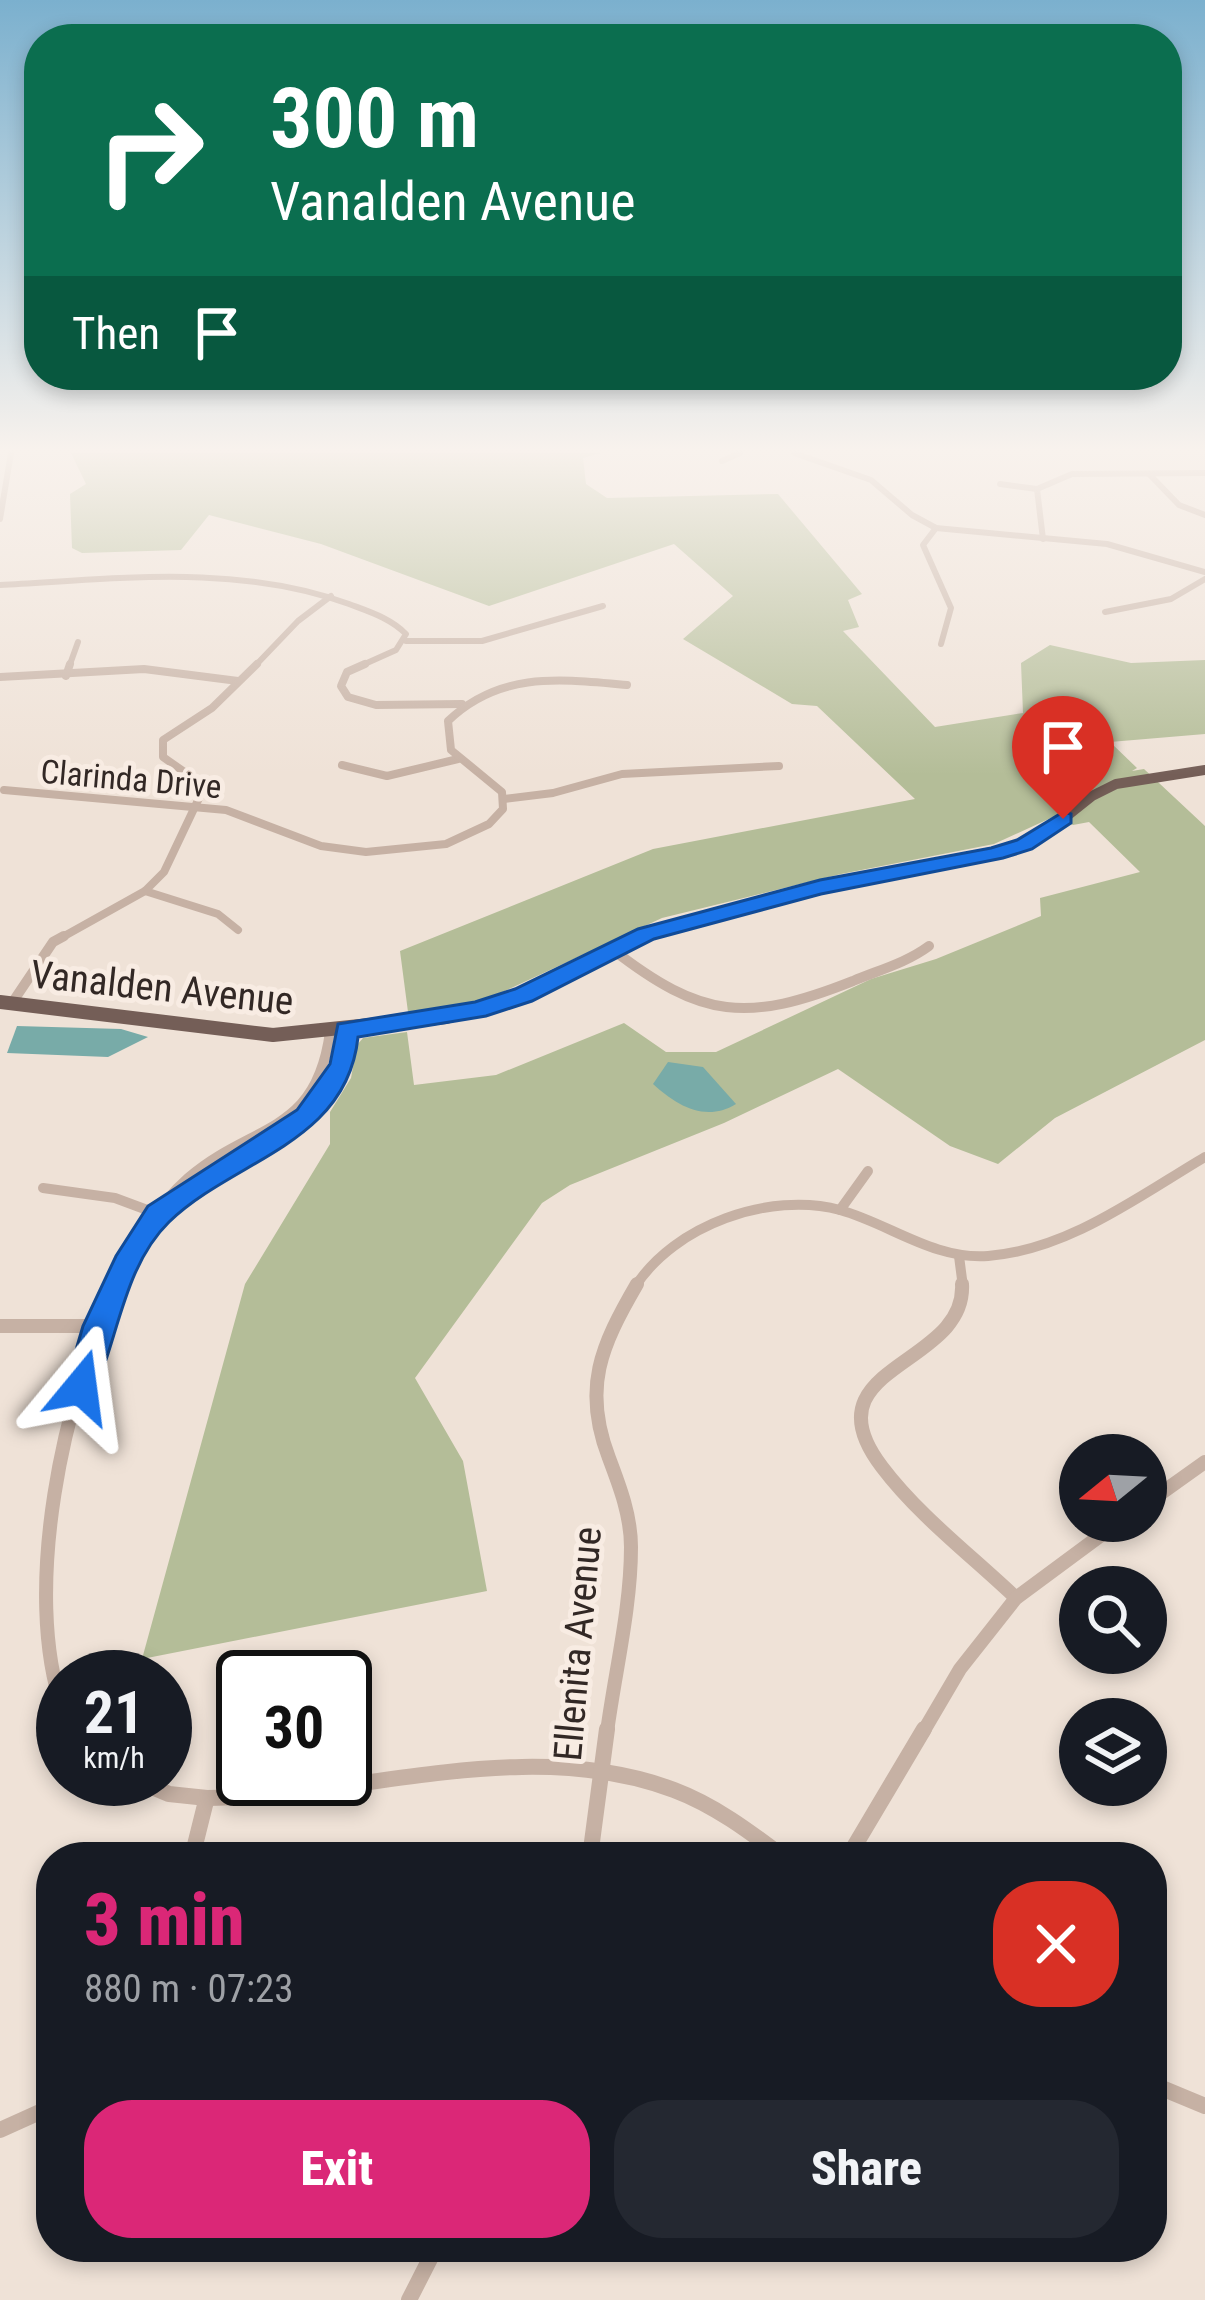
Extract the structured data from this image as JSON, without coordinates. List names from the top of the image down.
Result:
{
  "streets": {
    "main road": ["Vanalden Avenue"],
    "street": ["Clarinda Drive", "Ellenita Avenue"]
  },
  "north": "left",
  "page": {
    "turn": ["300 m", "Vanalden Avenue"],
    "then": "Then",
    "speed": "21 km/h",
    "limit": "30",
    "heading": ["3 min", "880 m · 07:23"],
    "buttons": ["Exit", "Share"]
  }
}
